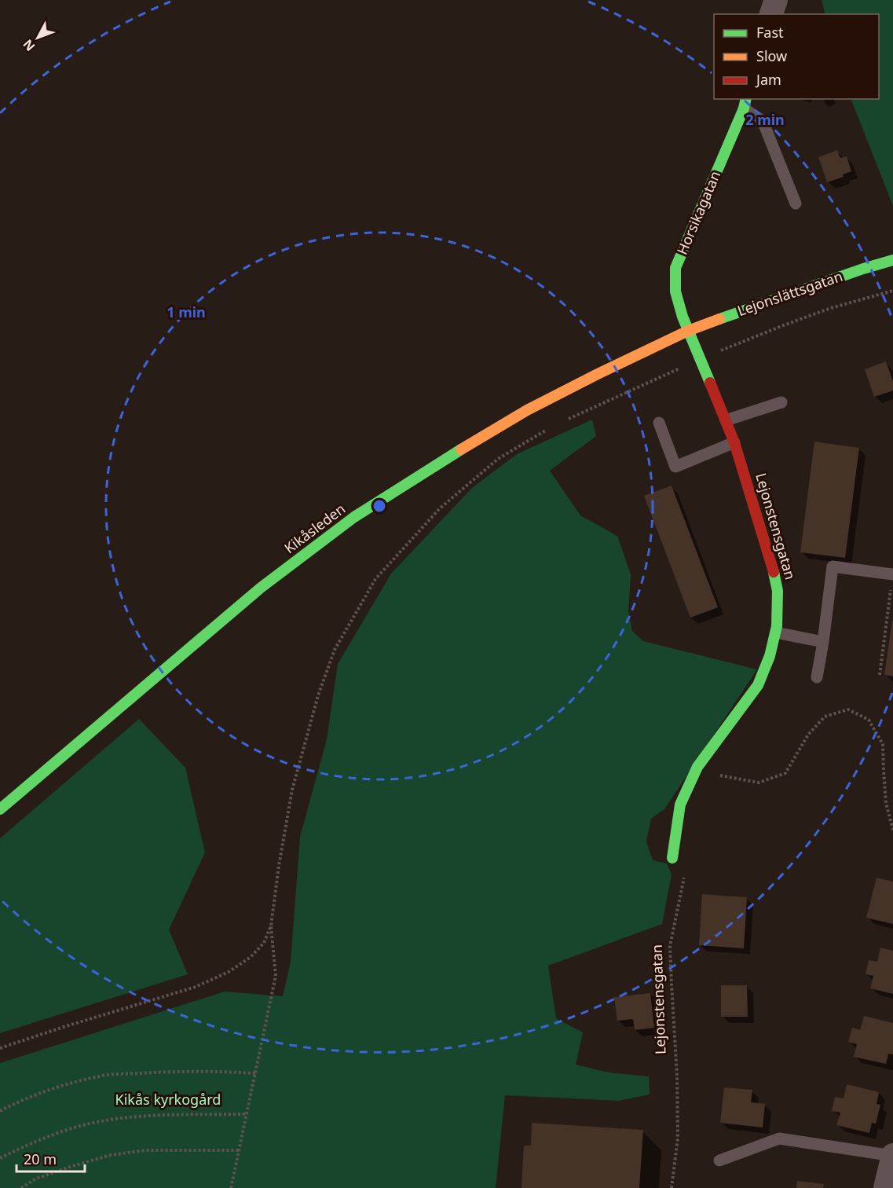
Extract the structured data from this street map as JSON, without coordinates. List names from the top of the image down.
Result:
{
  "streets": {
    "street": [
      "Horsikagatan",
      "Lejonslättsgatan",
      "Lejonstensgatan",
      "Kikåsleden"
    ]
  },
  "crossings": [
    ["Horsikagatan", "Lejonslättsgatan"],
    ["Horsikagatan", "Lejonstensgatan"],
    ["Horsikagatan", "Kikåsleden"],
    ["Lejonslättsgatan", "Lejonstensgatan"],
    ["Lejonslättsgatan", "Kikåsleden"],
    ["Lejonstensgatan", "Kikåsleden"]
  ],
  "parks": ["Kikås kyrkogård"],
  "legend": ["Fast", "Slow", "Jam"],
  "scale_bar": "20 m",
  "north": "bottom left",
  "rings": ["2 min", "1 min"]
}
